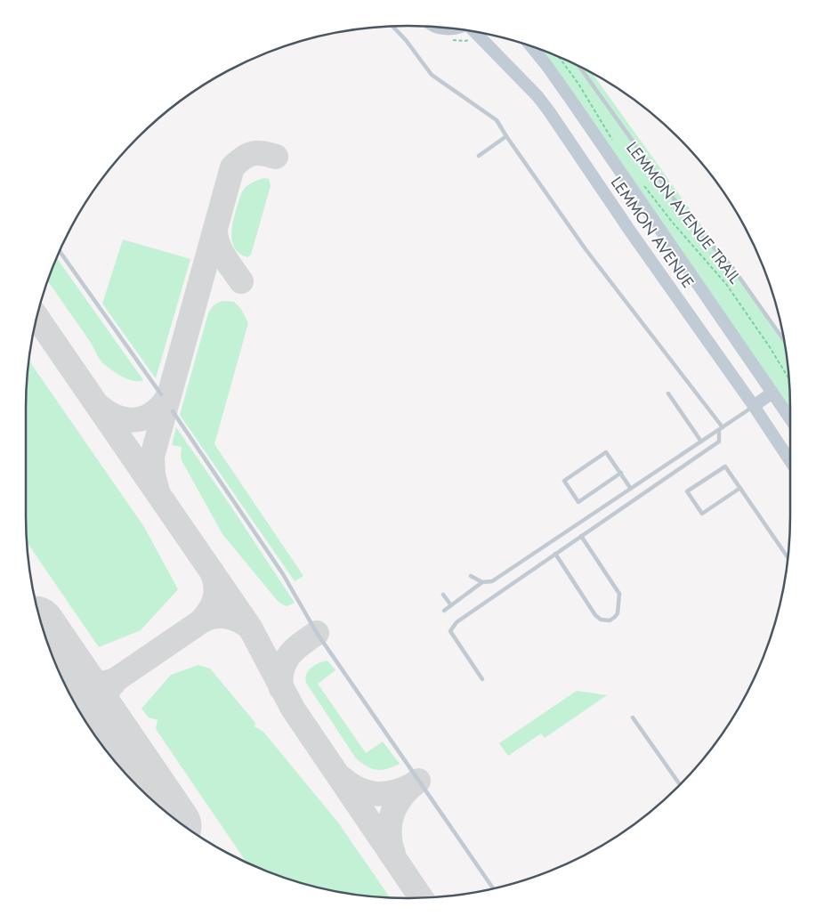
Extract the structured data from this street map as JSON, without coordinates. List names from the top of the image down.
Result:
{
  "streets": {
    "main road": ["LEMMON AVENUE"],
    "path": ["LEMMON AVENUE TRAIL"]
  }
}
